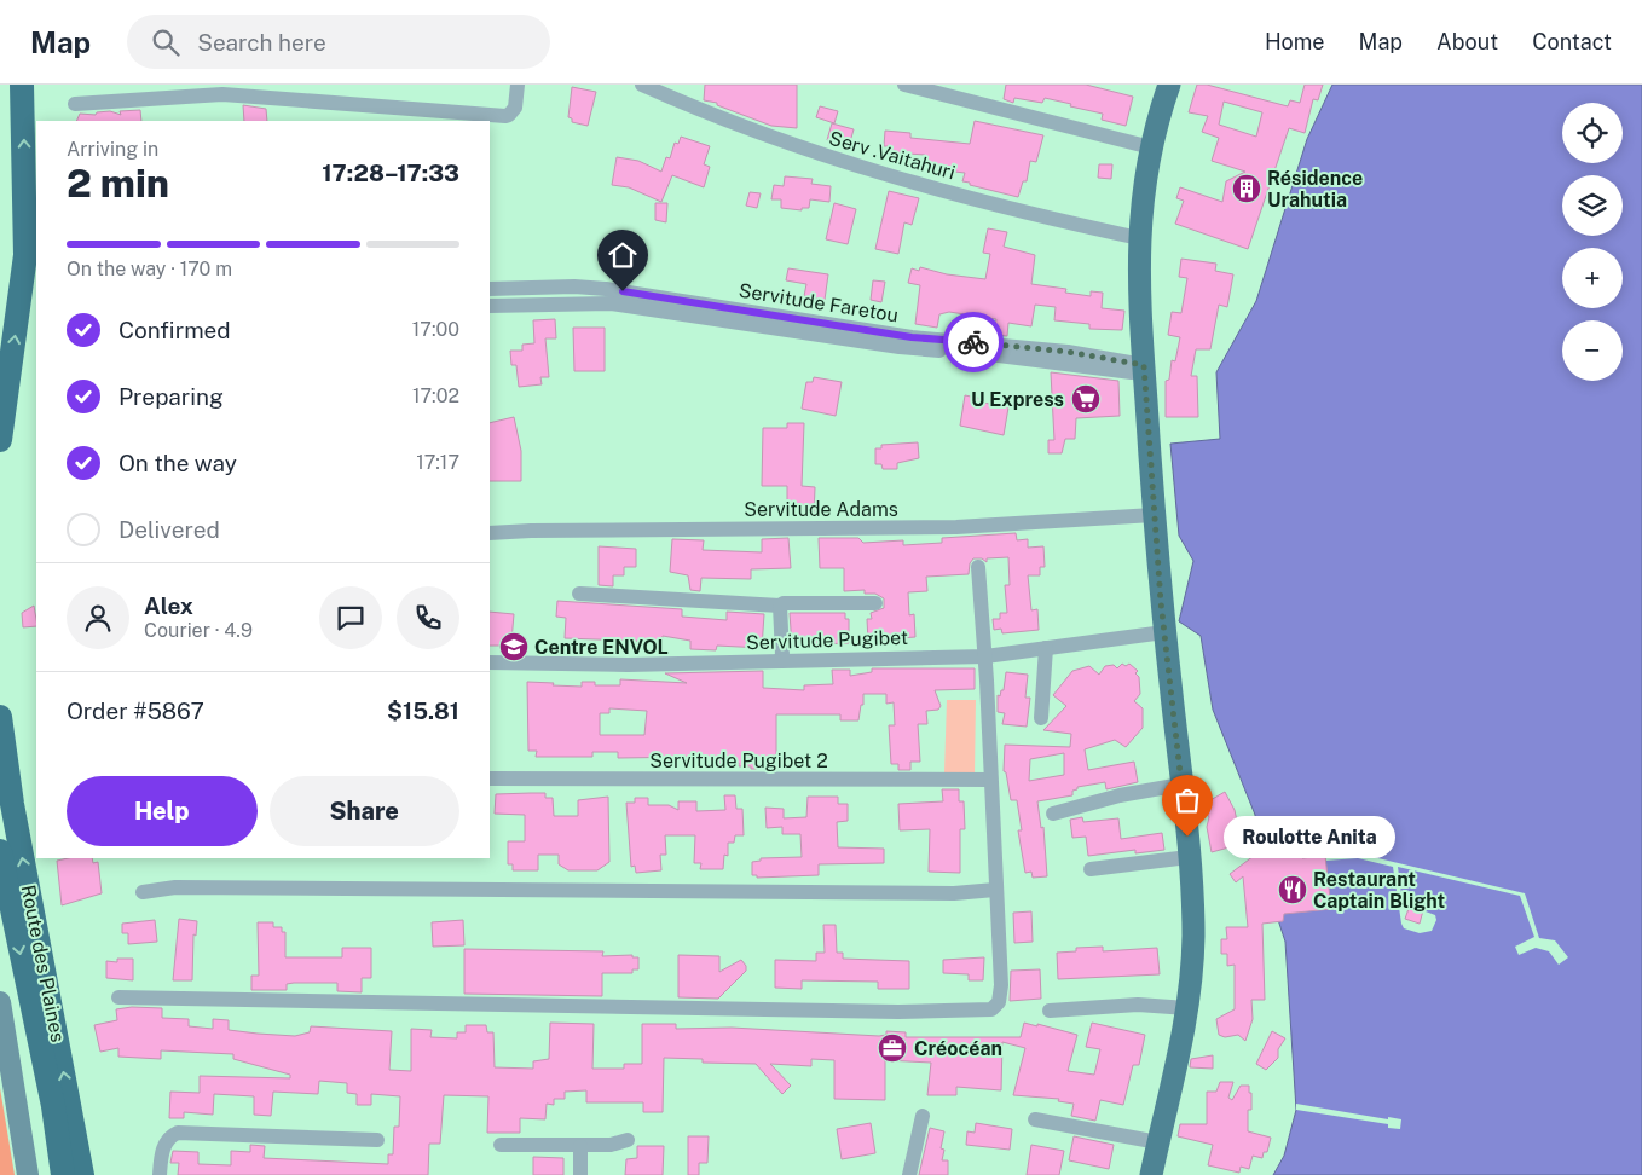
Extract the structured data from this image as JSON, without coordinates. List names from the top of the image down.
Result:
{
  "streets": {
    "highway": ["Route des Plaines"],
    "street": [
      "Serv .Vaitahuri",
      "Servitude Faretou",
      "Servitude Adams",
      "Servitude Pugibet",
      "Servitude Pugibet 2"
    ]
  },
  "places": {
    "building": ["Résidence Urahutia"],
    "supermarket": ["U Express"],
    "school or university": ["Centre ENVOL"],
    "other": ["Roulotte Anita"],
    "restaurant": ["Restaurant Captain Blight"],
    "office": ["Créocéan"]
  },
  "page": {
    "header": "Map",
    "search": "Search here",
    "nav": [
      "Home",
      "Map",
      "About",
      "Contact"
    ],
    "map_buttons": ["+", "−"],
    "heading": ["2 min", "Arriving in", "17:28–17:33"],
    "panel": [
      "Alex",
      "Courier · 4.9",
      "Order #5867",
      "$15.81"
    ],
    "bar": "On the way · 170 m",
    "list": [
      ["Confirmed", "17:00"],
      ["Preparing", "17:02"],
      ["On the way", "17:17"],
      "Delivered"
    ],
    "buttons": ["Help", "Share"],
    "bubble": "Roulotte Anita"
  }
}
